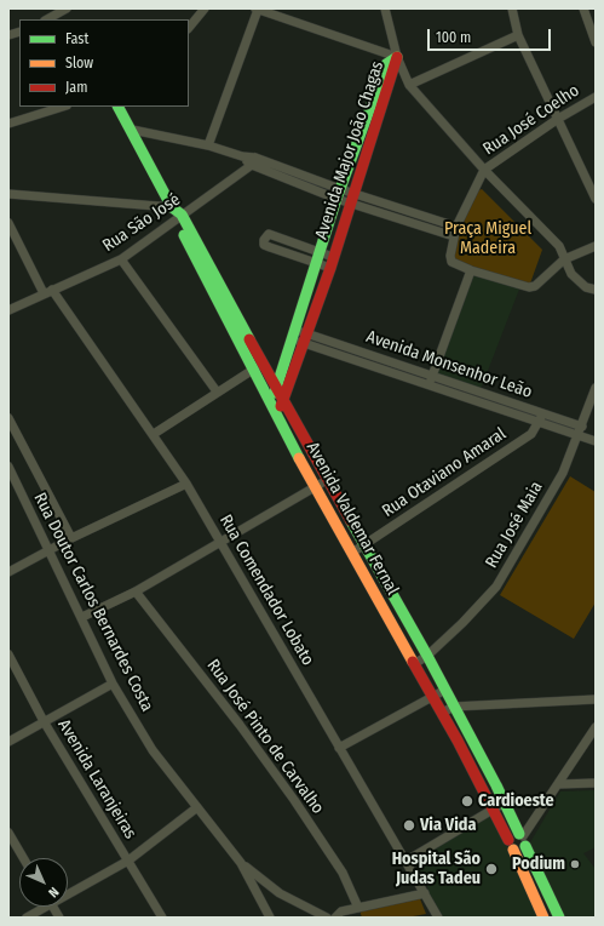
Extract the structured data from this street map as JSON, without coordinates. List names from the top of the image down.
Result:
{
  "streets": {
    "street": [
      "Rua José Coelho",
      "Avenida Major João Chagas",
      "Rua São José",
      "Avenida Monsenhor Leão",
      "Rua Otaviano Amaral",
      "Avenida Valdemar Fernal",
      "Rua José Maia",
      "Rua Comendador Lobato",
      "Rua Doutor Carlos Bernardes Costa",
      "Rua José Pinto de Carvalho",
      "Avenida Laranjeiras"
    ]
  },
  "crossings": [
    ["Avenida Major João Chagas", "Avenida Monsenhor Leão"],
    ["Avenida Major João Chagas", "Avenida Valdemar Fernal"],
    ["Rua São José", "Avenida Valdemar Fernal"],
    ["Rua São José", "Rua Comendador Lobato"],
    ["Avenida Monsenhor Leão", "Rua Otaviano Amaral"],
    ["Avenida Monsenhor Leão", "Rua José Maia"],
    ["Rua Otaviano Amaral", "Avenida Valdemar Fernal"],
    ["Avenida Valdemar Fernal", "Rua José Maia"]
  ],
  "parks": ["Praça Miguel Madeira"],
  "places": [
    "Cardioeste",
    "Via Vida",
    "Podium",
    "Hospital São Judas Tadeu"
  ],
  "legend": ["Fast", "Slow", "Jam"],
  "scale_bar": "100 m",
  "north": "bottom right"
}
